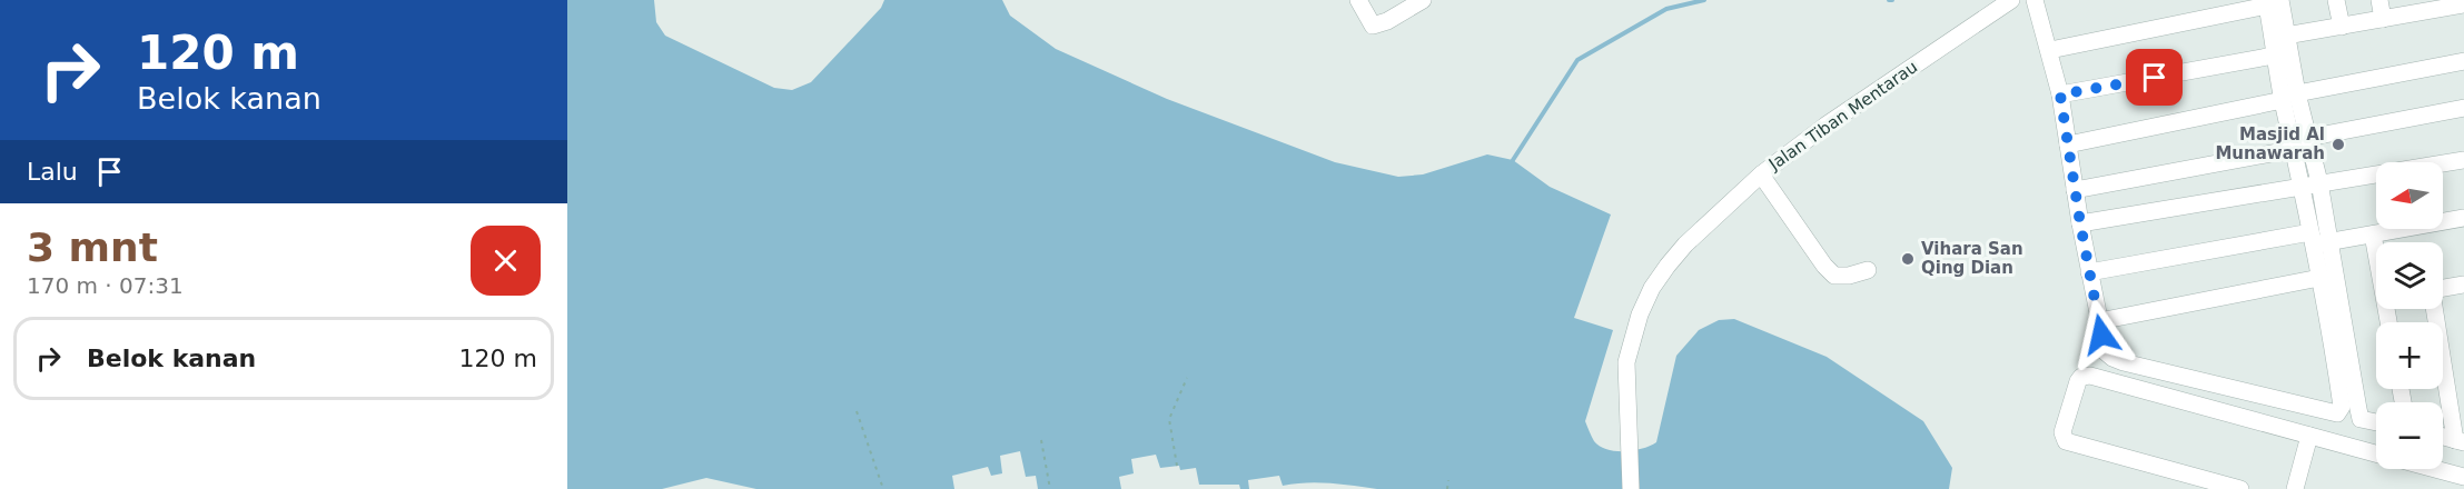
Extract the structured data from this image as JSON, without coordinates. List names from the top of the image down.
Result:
{
  "streets": {
    "street": ["Jalan Tiban Mentarau"]
  },
  "places": ["Masjid Al Munawarah", "Vihara San Qing Dian"],
  "north": "left",
  "page": {
    "turn": ["120 m", "Belok kanan"],
    "then": "Lalu",
    "map_buttons": ["+", "−"],
    "heading": ["3 mnt", "170 m · 07:31"],
    "list": [
      {
        "name": "Belok kanan",
        "value": "120 m"
      }
    ]
  }
}
